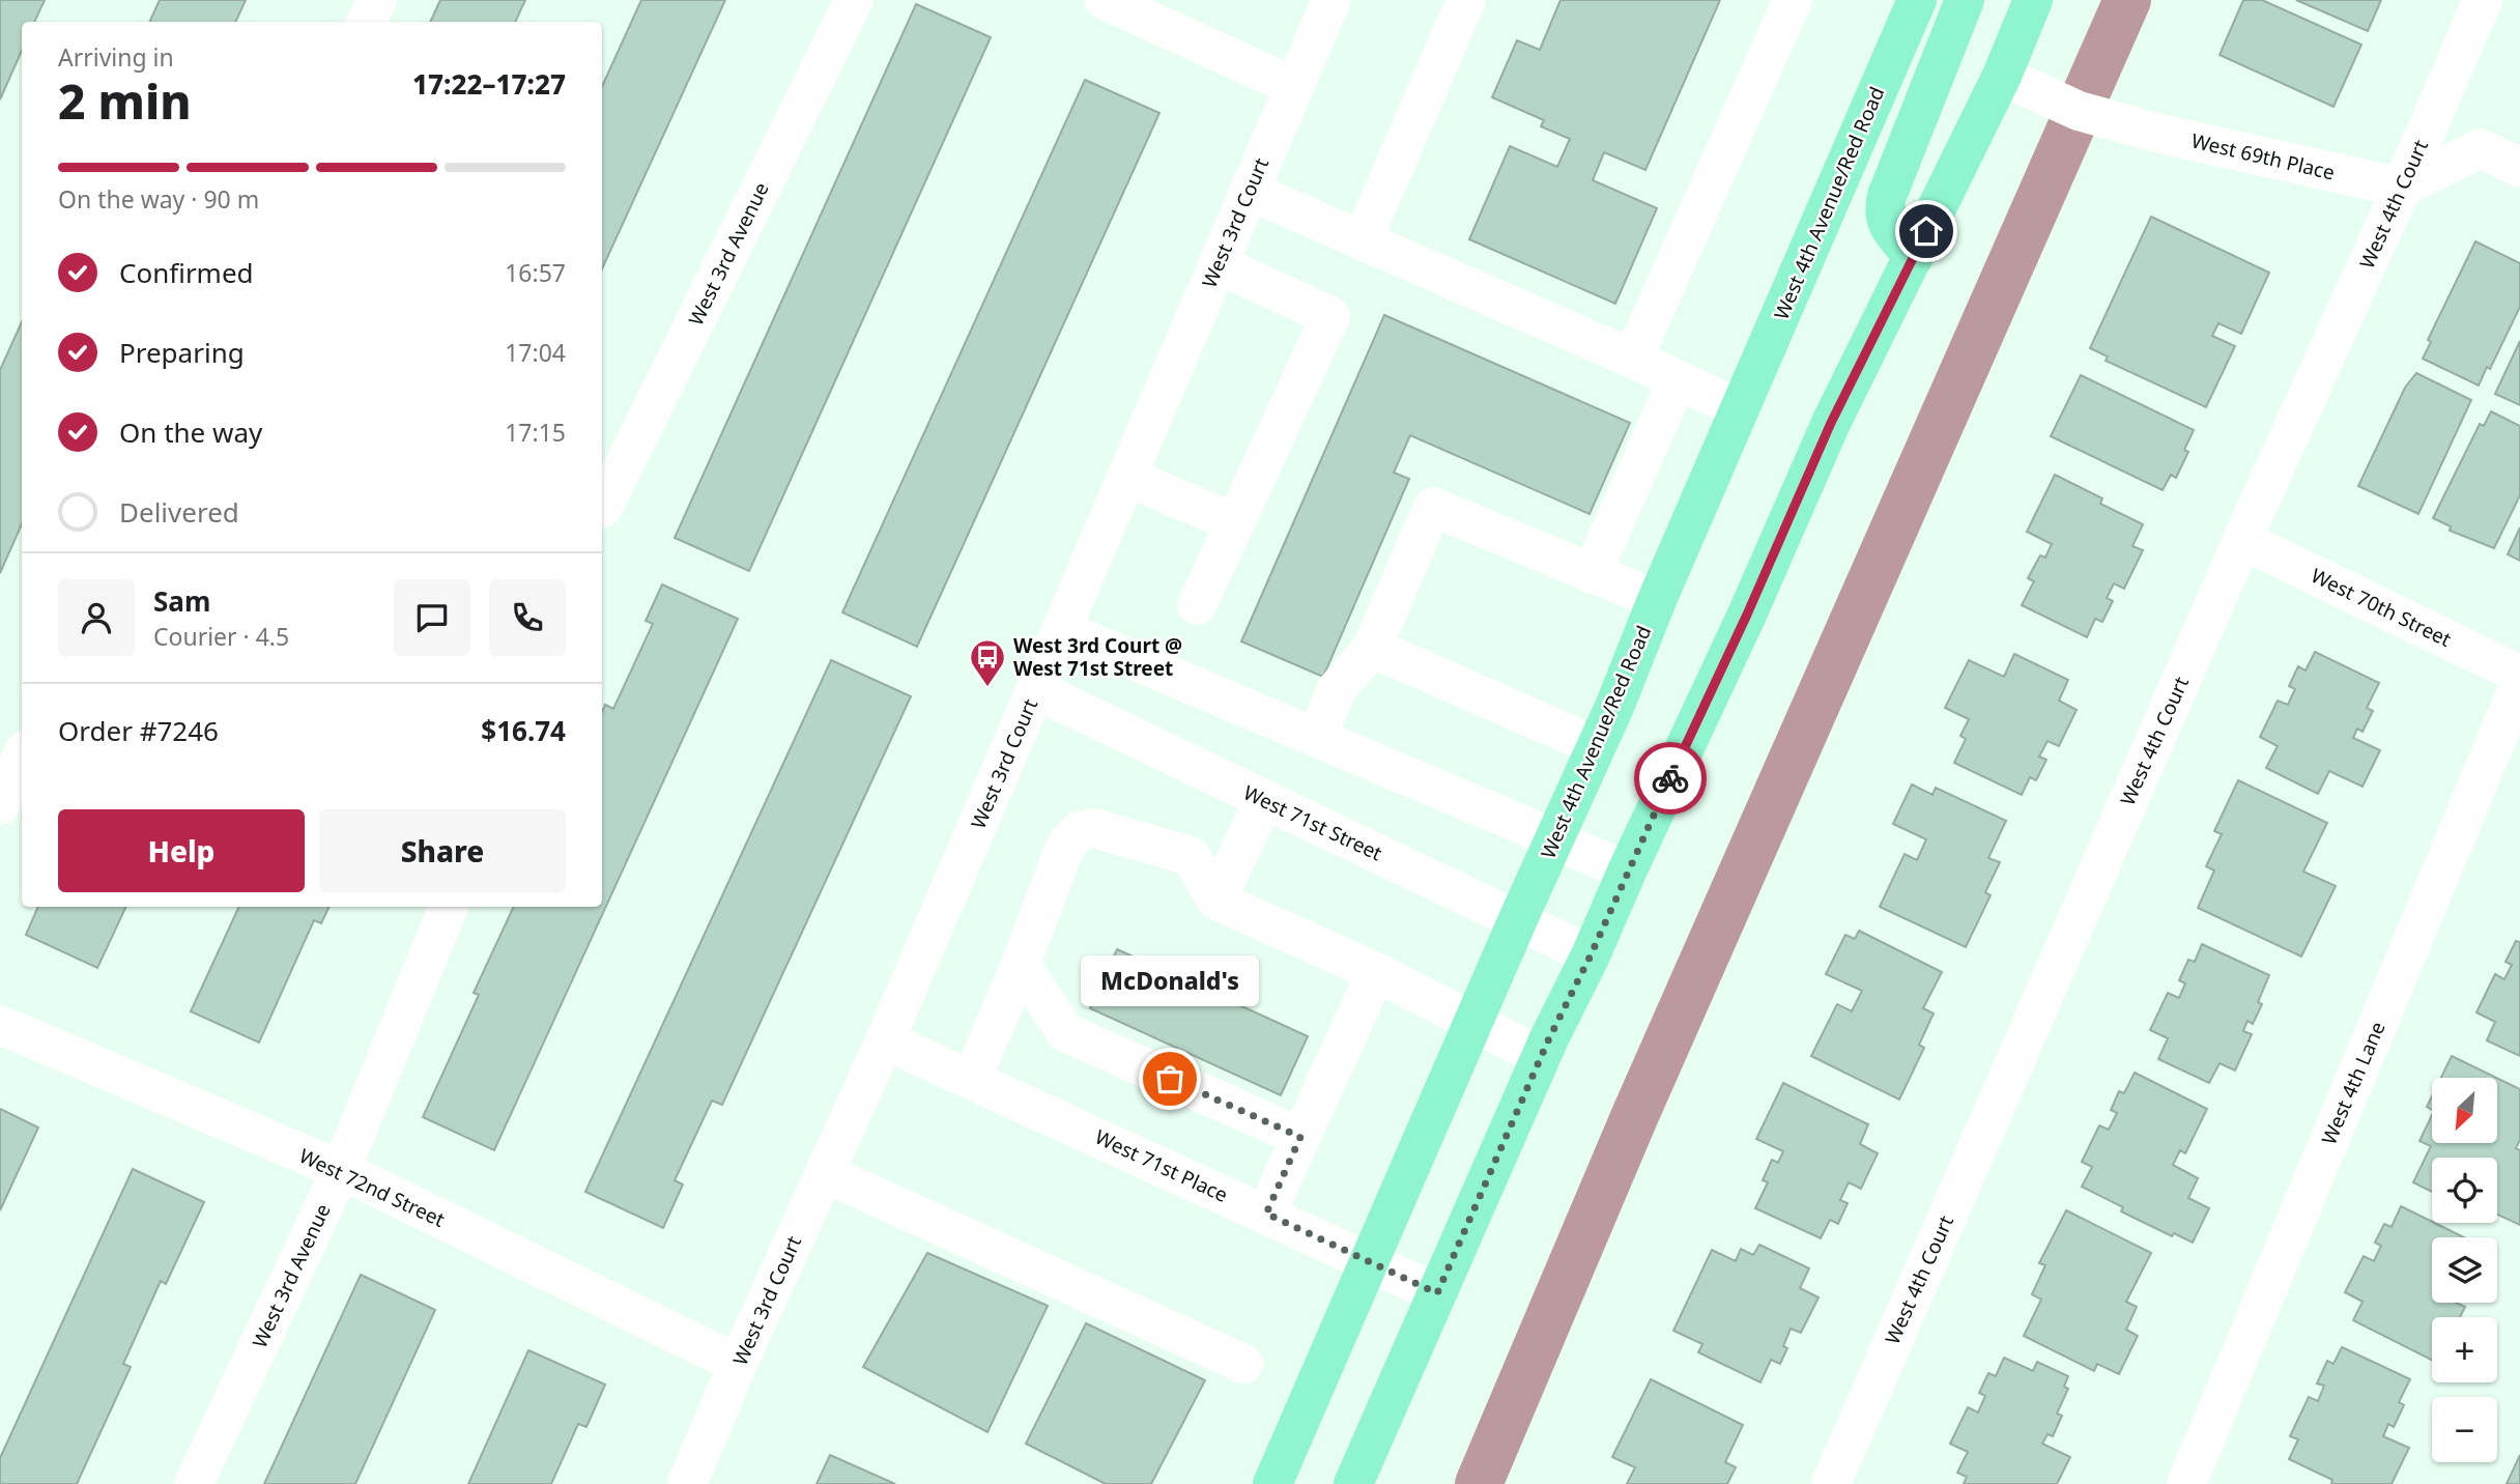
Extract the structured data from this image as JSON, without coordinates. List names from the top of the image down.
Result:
{
  "streets": {
    "main road": ["West 4th Avenue/Red Road"],
    "street": [
      "West 69th Place",
      "West 4th Court",
      "West 3rd Court",
      "West 3rd Avenue",
      "West 70th Street",
      "West 71st Street",
      "West 4th Lane",
      "West 71st Place",
      "West 72nd Street"
    ]
  },
  "crossings": [
    ["West 69th Place", "West 4th Court"],
    ["West 4th Avenue/Red Road", "West 71st Street"],
    ["West 4th Avenue/Red Road", "West 71st Place"],
    ["West 4th Court", "West 70th Street"],
    ["West 3rd Court", "West 71st Street"],
    ["West 3rd Court", "West 71st Place"],
    ["West 3rd Court", "West 72nd Street"],
    ["West 3rd Avenue", "West 72nd Street"]
  ],
  "places": {
    "bus stop": ["West 3rd Court @ West 71st Street"],
    "other": ["McDonald's"]
  },
  "north": "bottom left",
  "page": {
    "heading": ["2 min", "Arriving in", "17:22–17:27"],
    "panel": [
      "Sam",
      "Courier · 4.5",
      "Order #7246",
      "$16.74"
    ],
    "bar": "On the way · 90 m",
    "list": [
      ["Confirmed", "16:57"],
      ["Preparing", "17:04"],
      ["On the way", "17:15"],
      "Delivered"
    ],
    "buttons": ["Help", "Share"],
    "bubble": "McDonald's",
    "map_buttons": ["+", "−"]
  }
}
